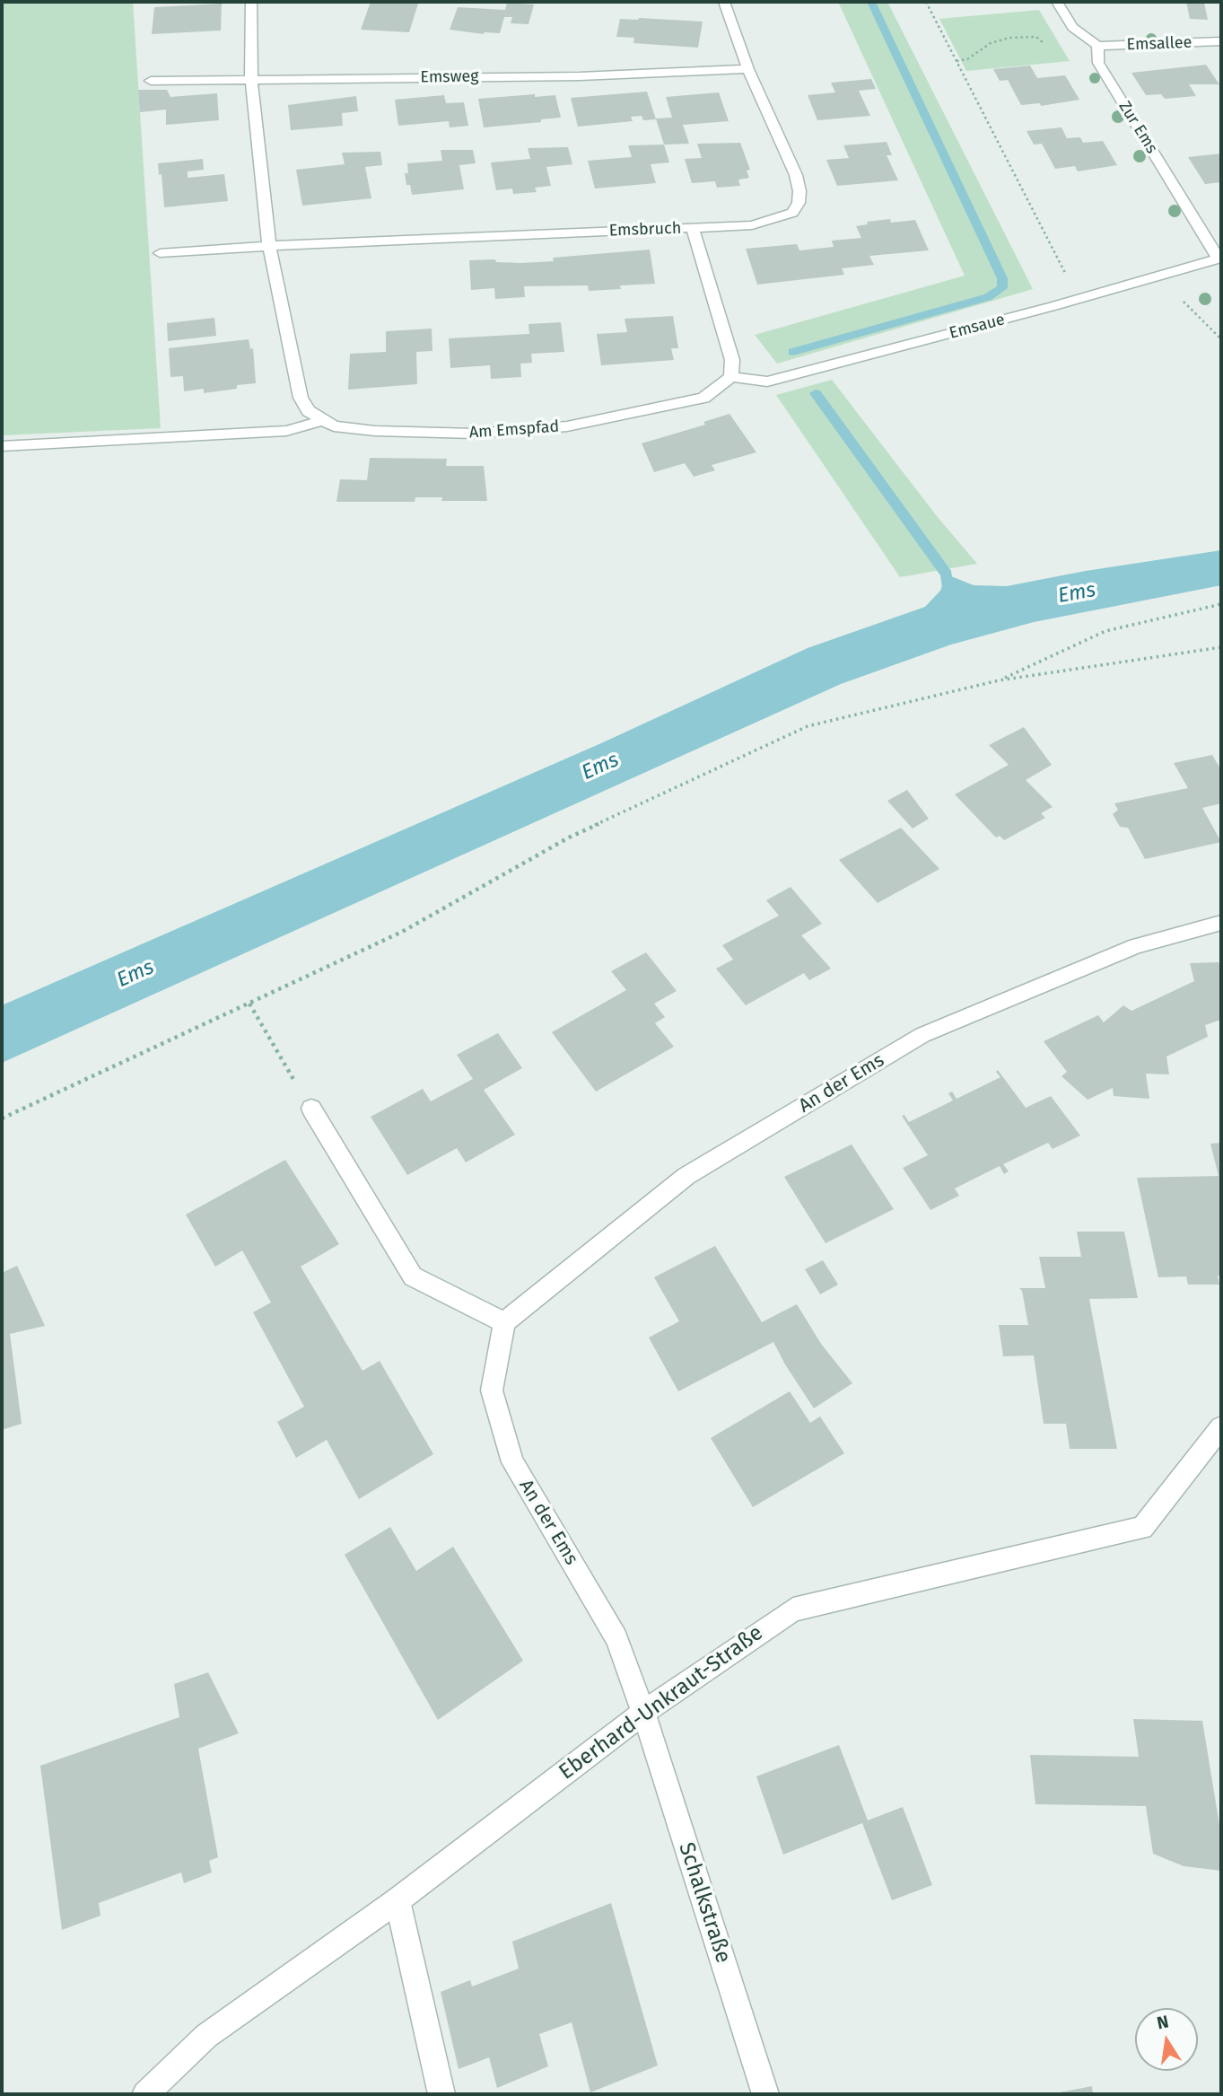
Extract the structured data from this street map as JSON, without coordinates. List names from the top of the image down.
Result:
{
  "streets": {
    "street": [
      "Emsallee",
      "Emsweg",
      "Zur Ems",
      "Emsbruch",
      "Emsaue",
      "Am Emspfad",
      "An der Ems",
      "Eberhard-Unkraut-Straße",
      "Schalkstraße"
    ]
  },
  "crossings": [
    ["Emsallee", "Zur Ems"],
    ["Emsweg", "Emsbruch"],
    ["Zur Ems", "Emsaue"],
    ["Emsaue", "Am Emspfad"],
    ["An der Ems", "Eberhard-Unkraut-Straße"],
    ["An der Ems", "Schalkstraße"],
    ["Eberhard-Unkraut-Straße", "Schalkstraße"]
  ],
  "water": ["Ems"],
  "north": "top"
}
